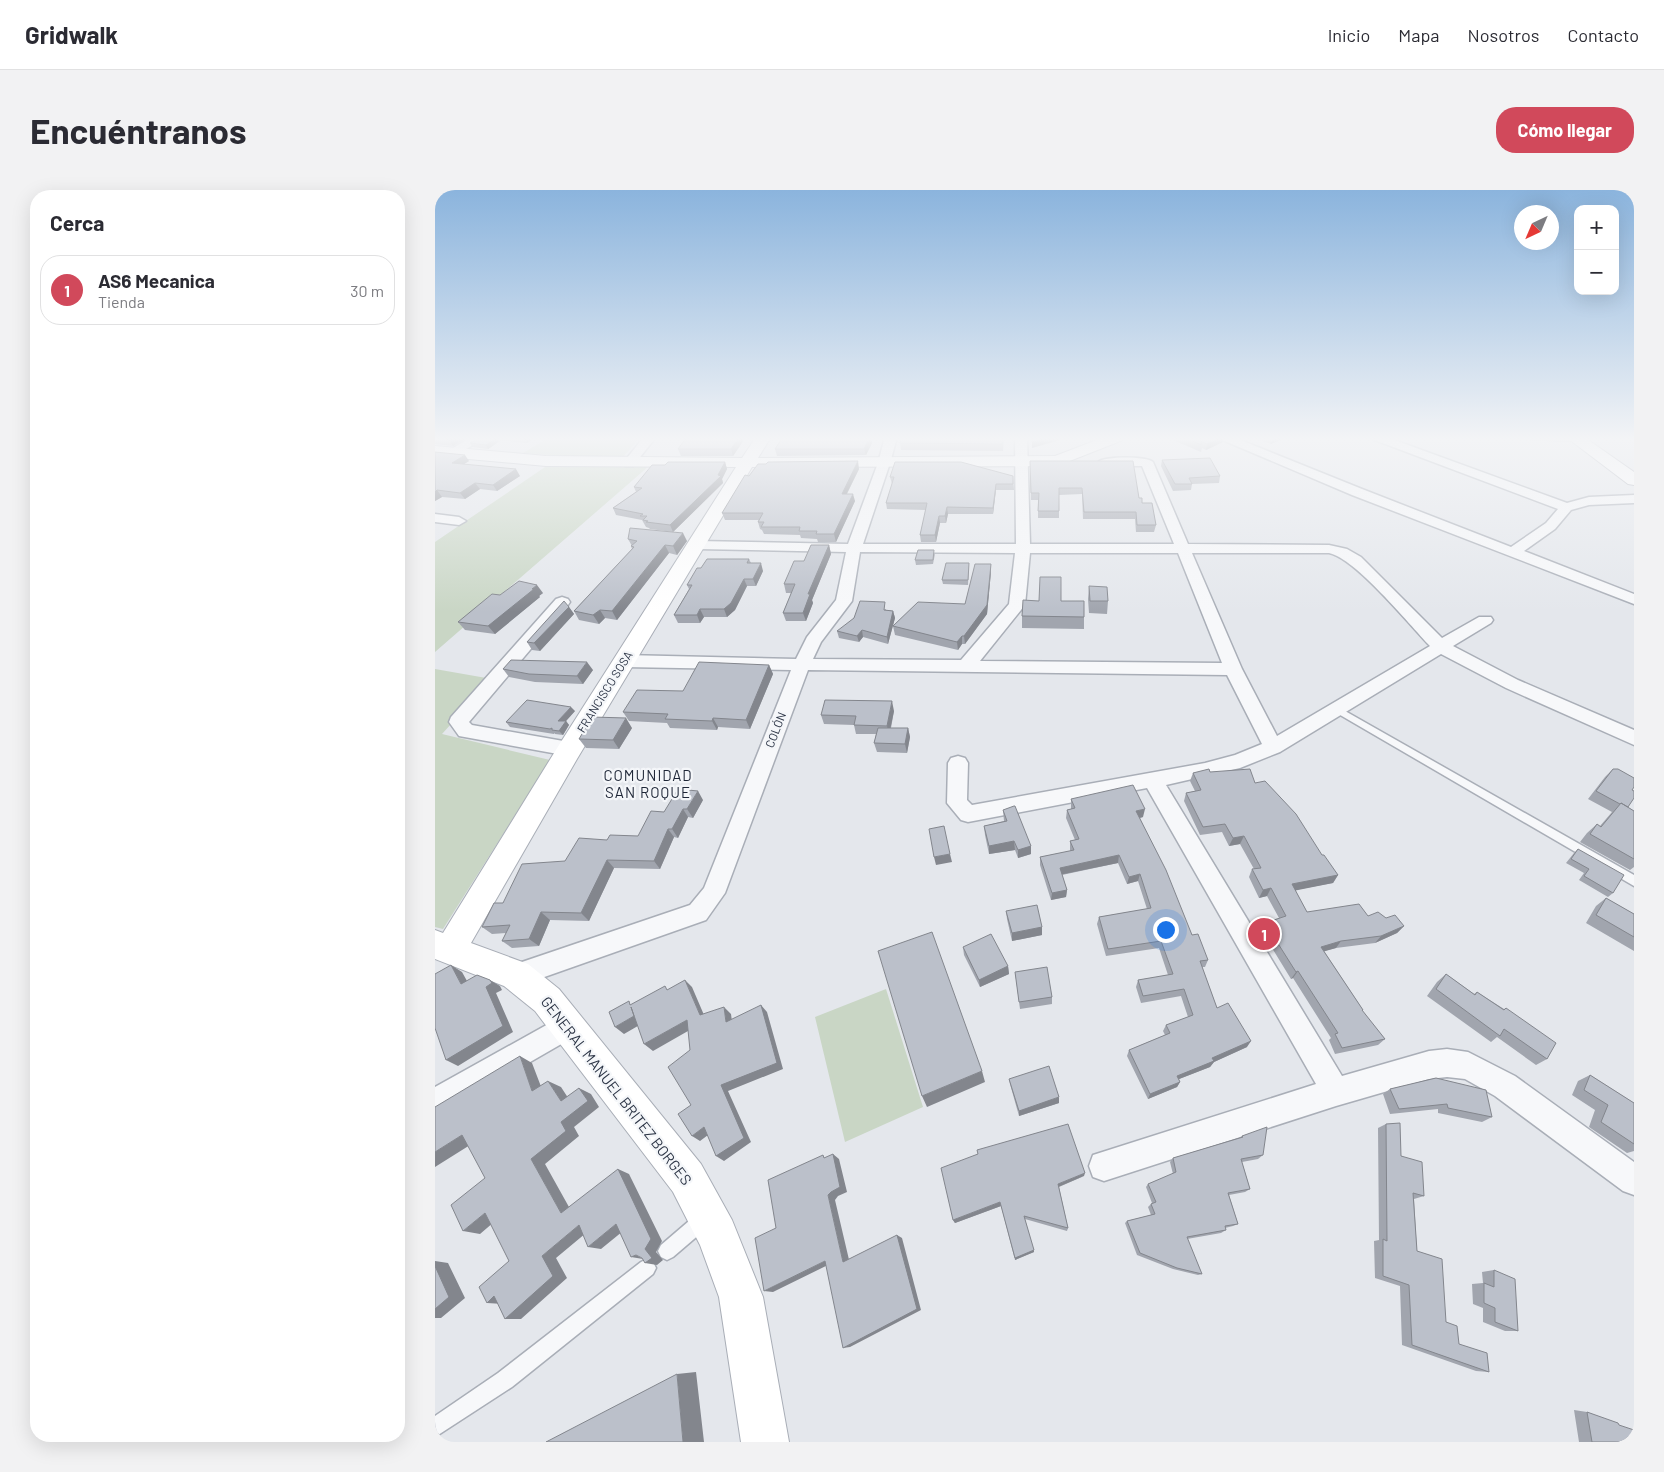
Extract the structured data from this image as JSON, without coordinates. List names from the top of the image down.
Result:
{
  "streets": {
    "street": ["FRANCISCO SOSA", "COLÓN", "GENERAL MANUEL BRITEZ BORGES"]
  },
  "crossings": [
    ["FRANCISCO SOSA", "GENERAL MANUEL BRITEZ BORGES"],
    ["COLÓN", "GENERAL MANUEL BRITEZ BORGES"]
  ],
  "districts": ["COMUNIDAD SAN ROQUE"],
  "north": "bottom left",
  "page": {
    "header": "Gridwalk",
    "nav": [
      "Inicio",
      "Mapa",
      "Nosotros",
      "Contacto"
    ],
    "buttons": "Cómo llegar",
    "title": "Encuéntranos",
    "heading": "Cerca",
    "map_buttons": ["+", "−"],
    "list": [
      {
        "mark": "1",
        "name": "AS6 Mecanica",
        "note": "Tienda",
        "value": "30 m"
      }
    ],
    "pins": "1"
  }
}
